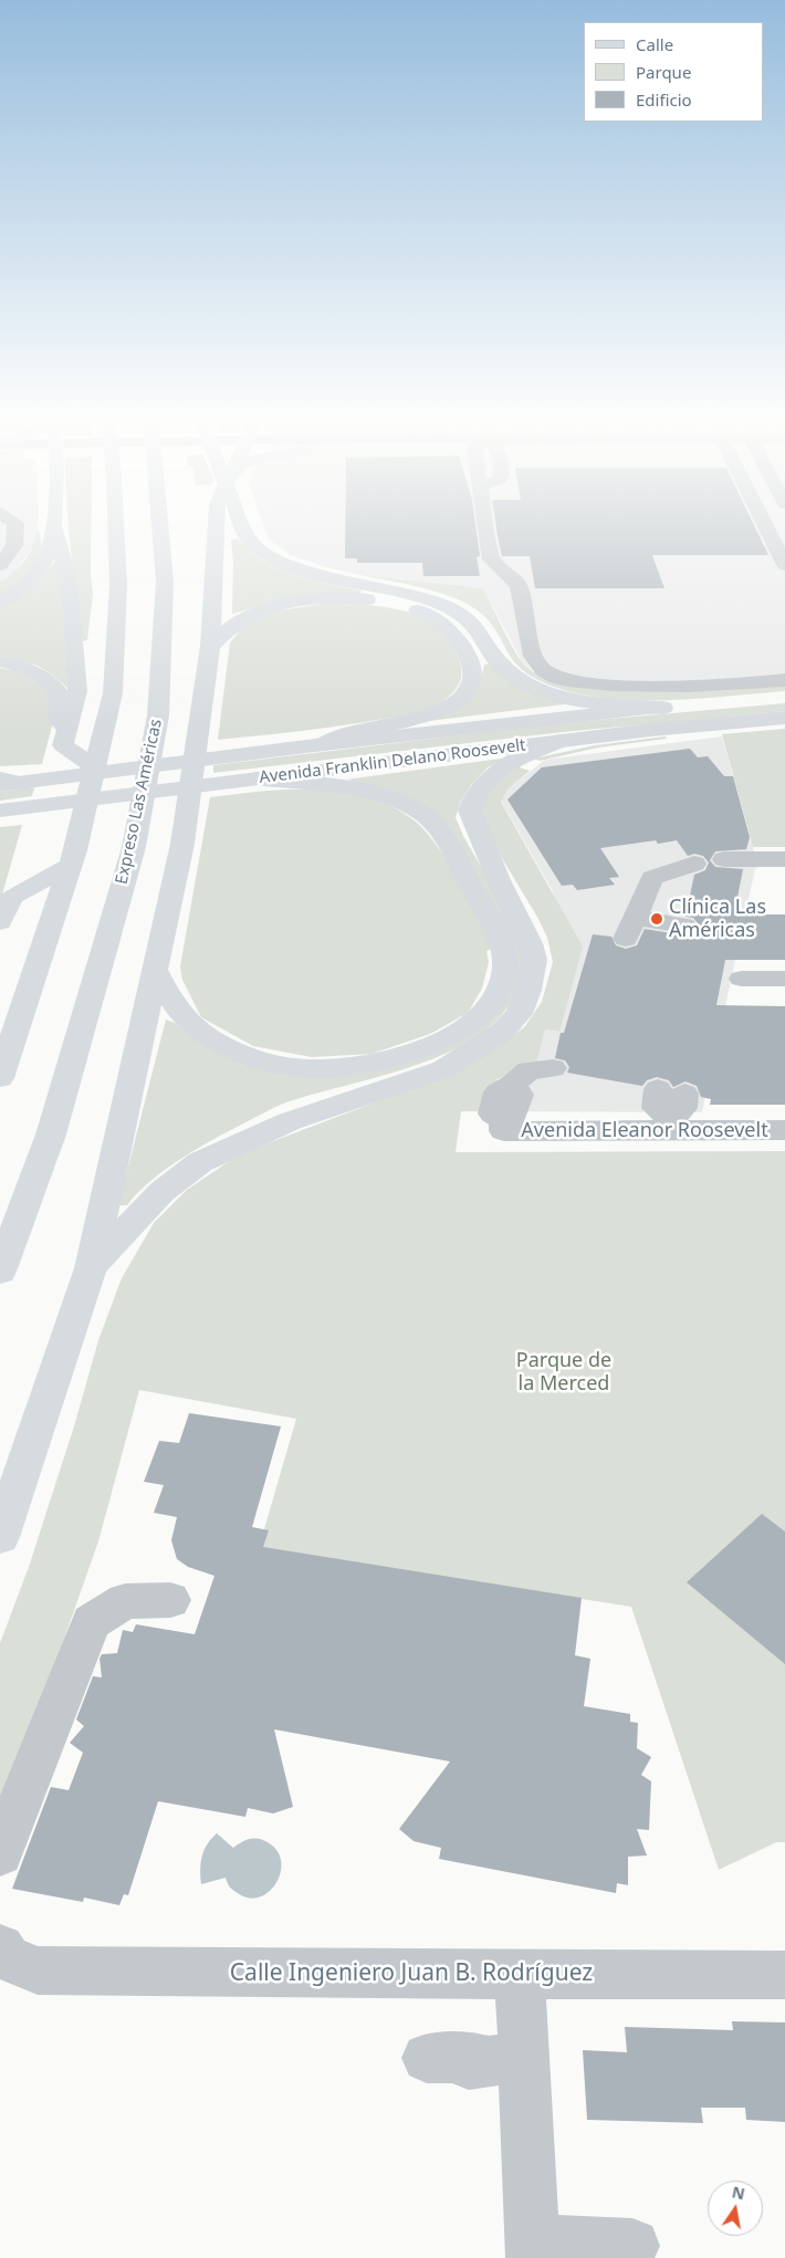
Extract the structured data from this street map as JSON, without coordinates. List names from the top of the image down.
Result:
{
  "streets": {
    "main road": ["Avenida Franklin Delano Roosevelt", "Expreso Las Américas"],
    "street": ["Avenida Eleanor Roosevelt", "Calle Ingeniero Juan B. Rodríguez"]
  },
  "parks": ["Parque de la Merced"],
  "places": ["Clínica Las Américas"],
  "legend": ["Calle", "Parque", "Edificio"],
  "north": "top"
}
